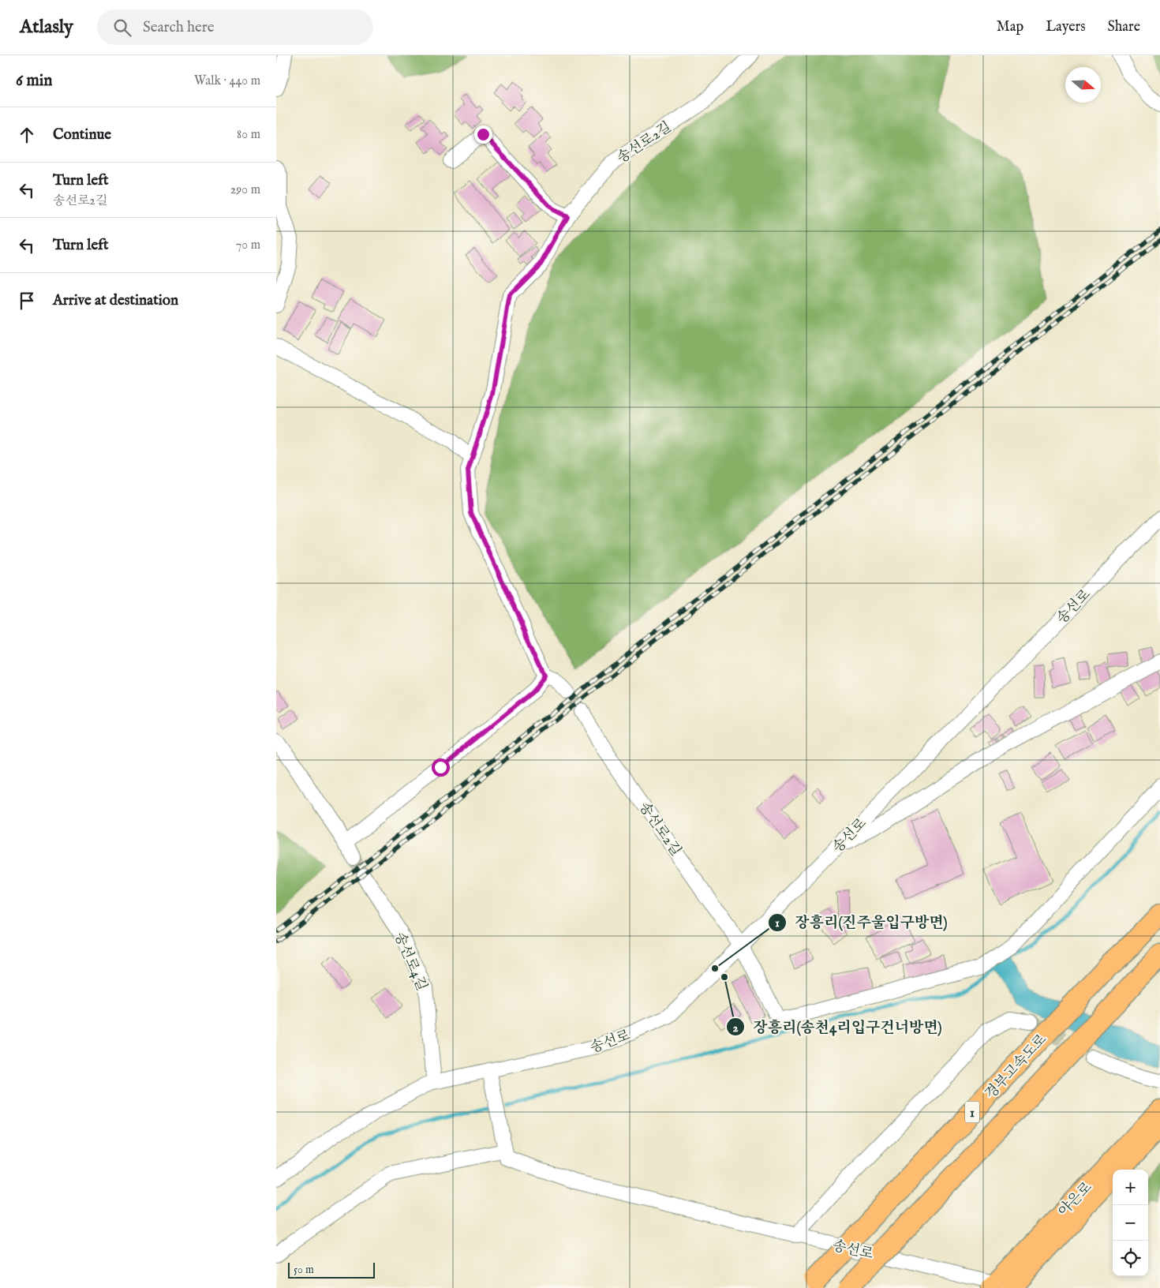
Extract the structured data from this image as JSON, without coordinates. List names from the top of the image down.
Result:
{
  "streets": {
    "highway": ["경부고속도로", "1"],
    "main road": ["야은로"],
    "street": ["송선로2길", "송선로", "송선로4길"]
  },
  "crossings": [
    ["송선로2길", "송선로"],
    ["송선로", "송선로4길"],
    ["송선로", "야은로"]
  ],
  "places": ["장흥리(진주울입구방면)", "장흥리(송천4리입구건너방면)"],
  "scale_bar": "50 m",
  "north": "right",
  "page": {
    "header": "Atlasly",
    "search": "Search here",
    "nav": ["Map", "Layers", "Share"],
    "heading": ["6 min", "Walk · 440 m"],
    "list": [
      ["Continue", "80 m"],
      ["Turn left", "송선로2길", "290 m"],
      ["Turn left", "70 m"],
      "Arrive at destination"
    ],
    "map_buttons": ["+", "−"],
    "scale": "50 m"
  }
}
